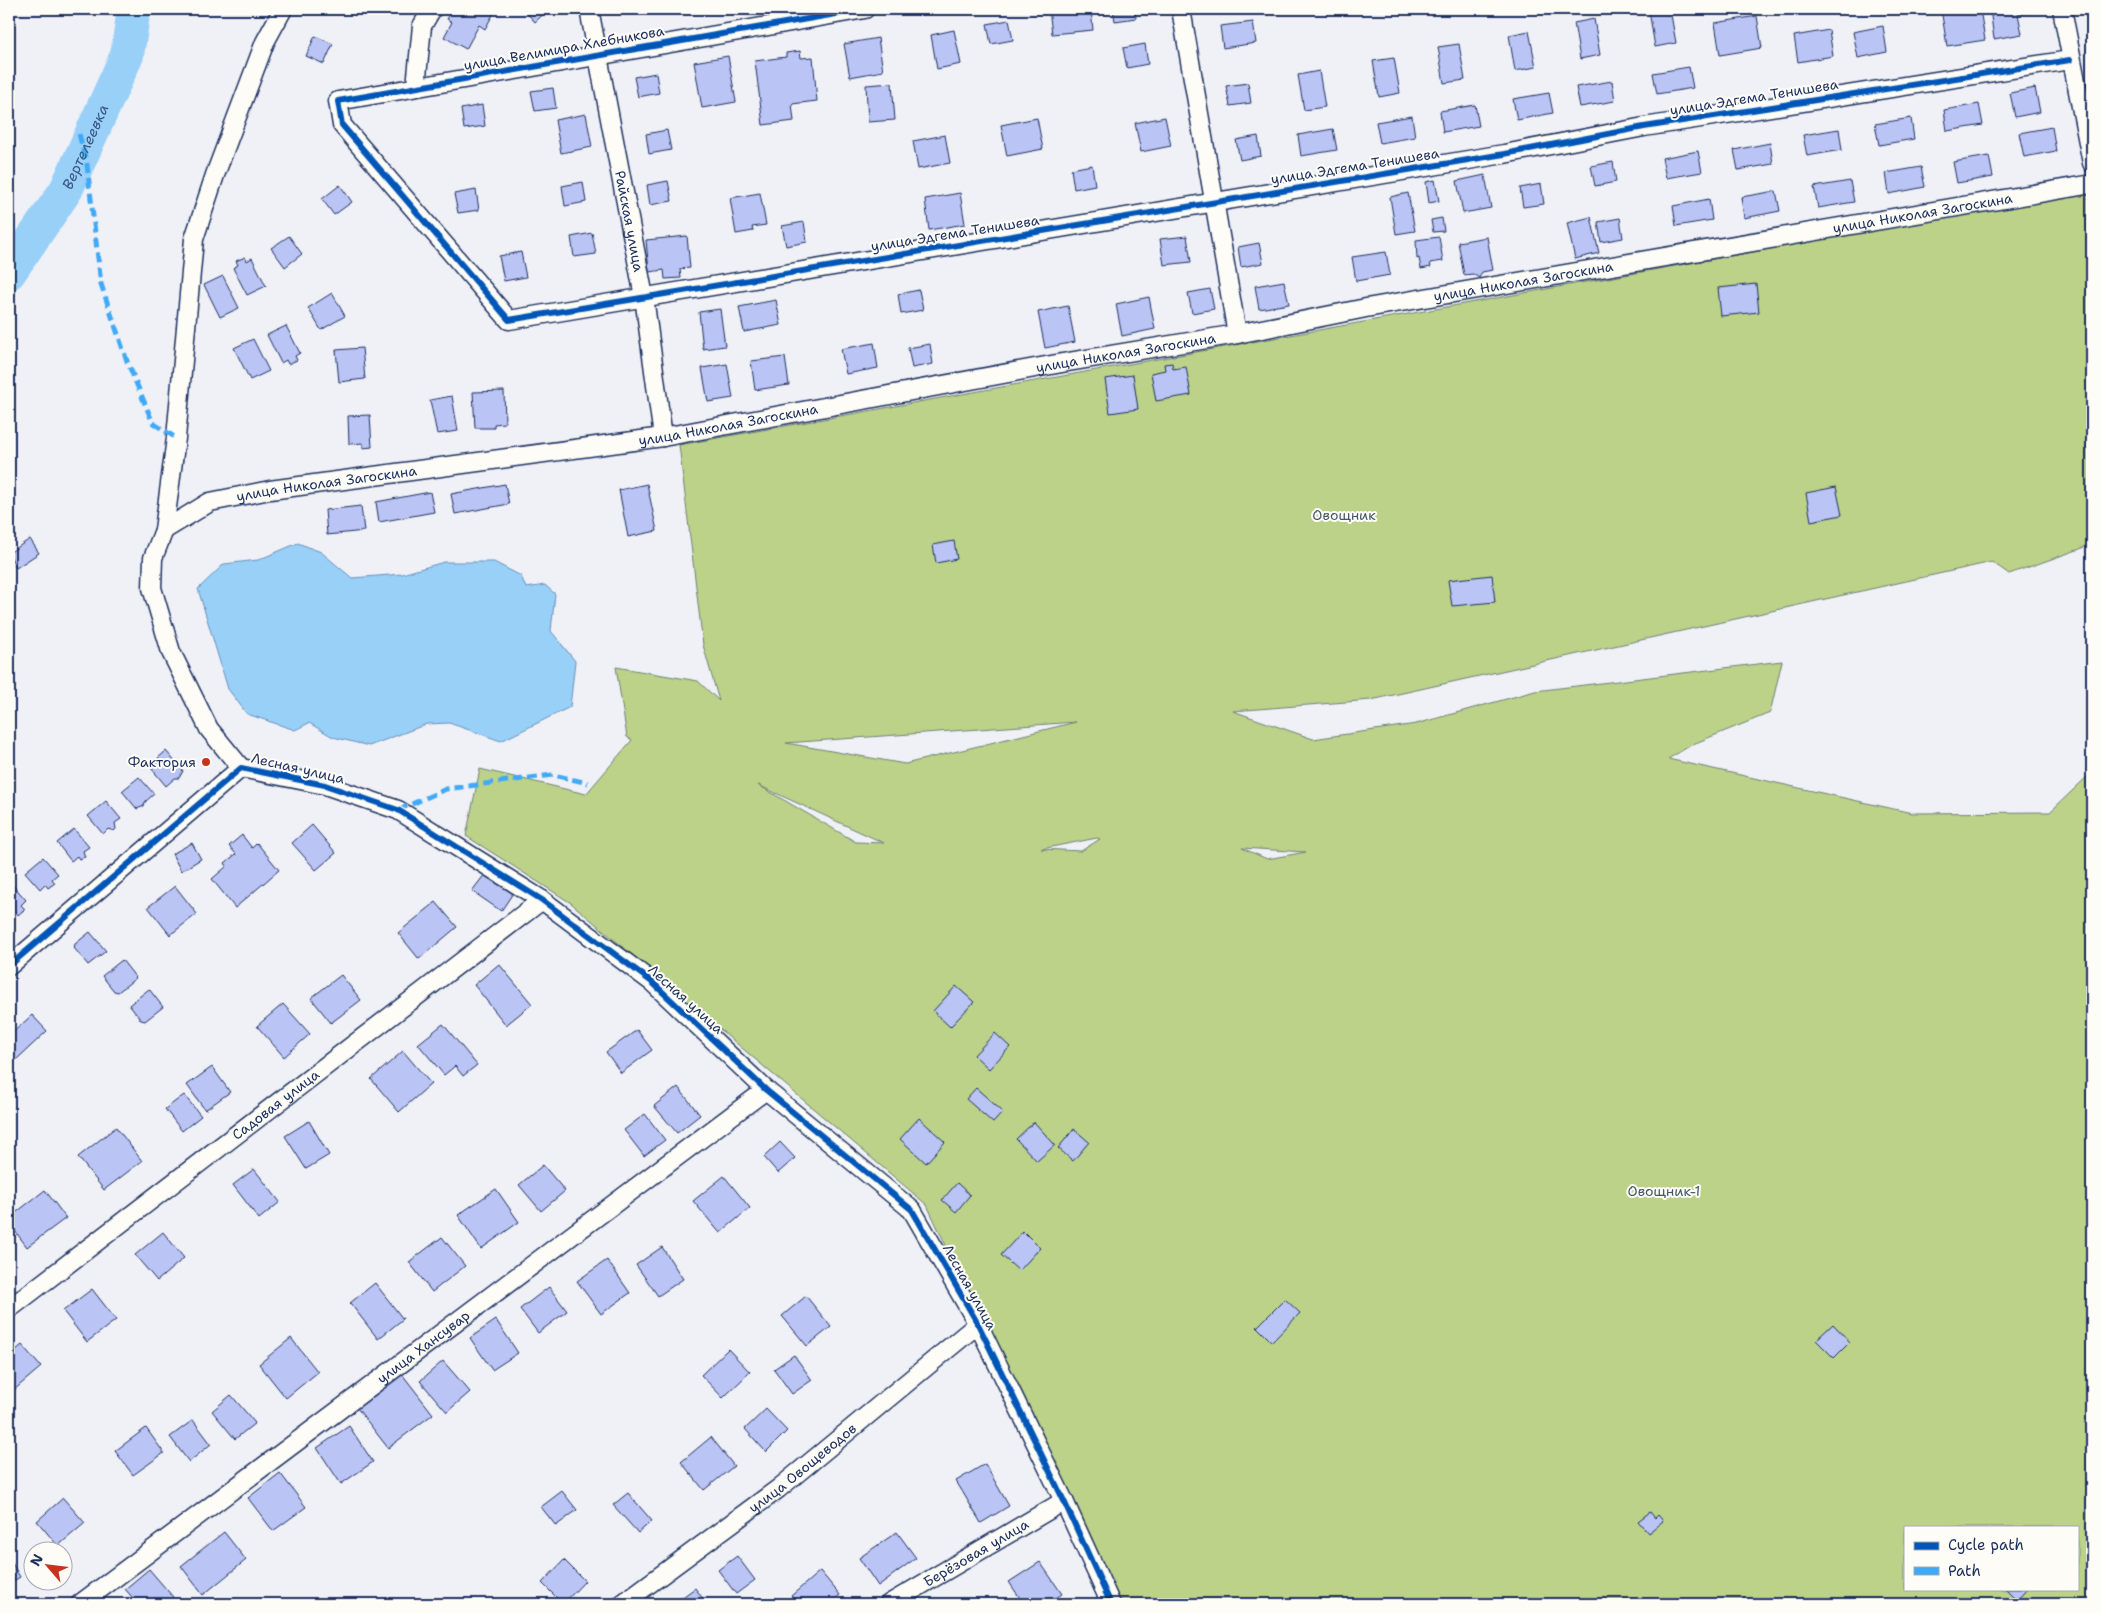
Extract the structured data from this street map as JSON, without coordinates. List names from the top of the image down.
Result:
{
  "streets": {
    "street": [
      "улица Велимира Хлебникова",
      "улица Эдгема Тенишева",
      "улица Николая Загоскина",
      "Райская улица",
      "Лесная улица",
      "Садовая улица",
      "улица Хансувар",
      "улица Овощеводов",
      "Берёзовая улица"
    ]
  },
  "crossings": [
    ["улица Велимира Хлебникова", "улица Эдгема Тенишева"],
    ["улица Велимира Хлебникова", "Райская улица"],
    ["улица Эдгема Тенишева", "Райская улица"],
    ["улица Николая Загоскина", "Райская улица"],
    ["Лесная улица", "Садовая улица"],
    ["Лесная улица", "улица Хансувар"],
    ["Лесная улица", "улица Овощеводов"],
    ["Лесная улица", "Берёзовая улица"]
  ],
  "water": ["Вертелеевка"],
  "parks": ["Овощник", "Овощник-1"],
  "places": ["Фактория"],
  "legend": ["Cycle path", "Path"],
  "north": "top left"
}
